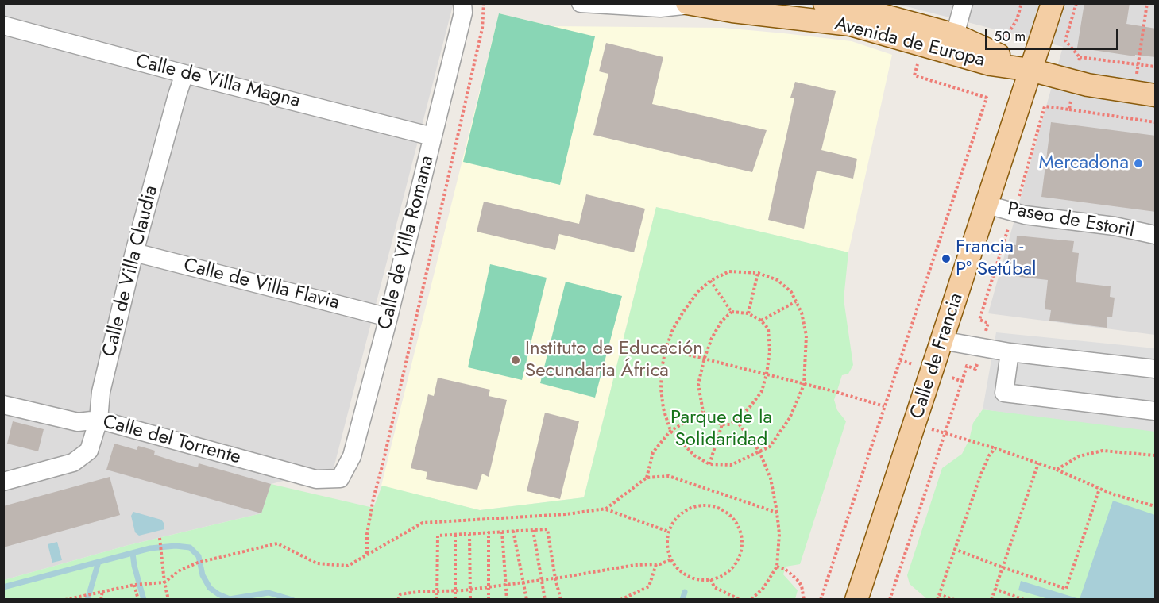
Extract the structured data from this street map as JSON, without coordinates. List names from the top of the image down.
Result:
{
  "streets": {
    "main road": ["Avenida de Europa", "Calle de Francia"],
    "street": [
      "Calle de Villa Magna",
      "Paseo de Estoril",
      "Calle de Villa Romana",
      "Calle de Villa Claudia",
      "Calle de Villa Flavia",
      "Calle del Torrente"
    ]
  },
  "crossings": [
    ["Avenida de Europa", "Calle de Francia"],
    ["Calle de Villa Magna", "Calle de Villa Romana"],
    ["Calle de Villa Magna", "Calle de Villa Claudia"],
    ["Paseo de Estoril", "Calle de Francia"],
    ["Calle de Villa Romana", "Calle de Villa Flavia"],
    ["Calle de Villa Romana", "Calle del Torrente"],
    ["Calle de Villa Claudia", "Calle de Villa Flavia"],
    ["Calle de Villa Claudia", "Calle del Torrente"]
  ],
  "parks": ["Parque de la Solidaridad"],
  "places": ["Mercadona", "Francia - Pº Setúbal", "Instituto de Educación Secundaria África"],
  "scale_bar": "50 m"
}
